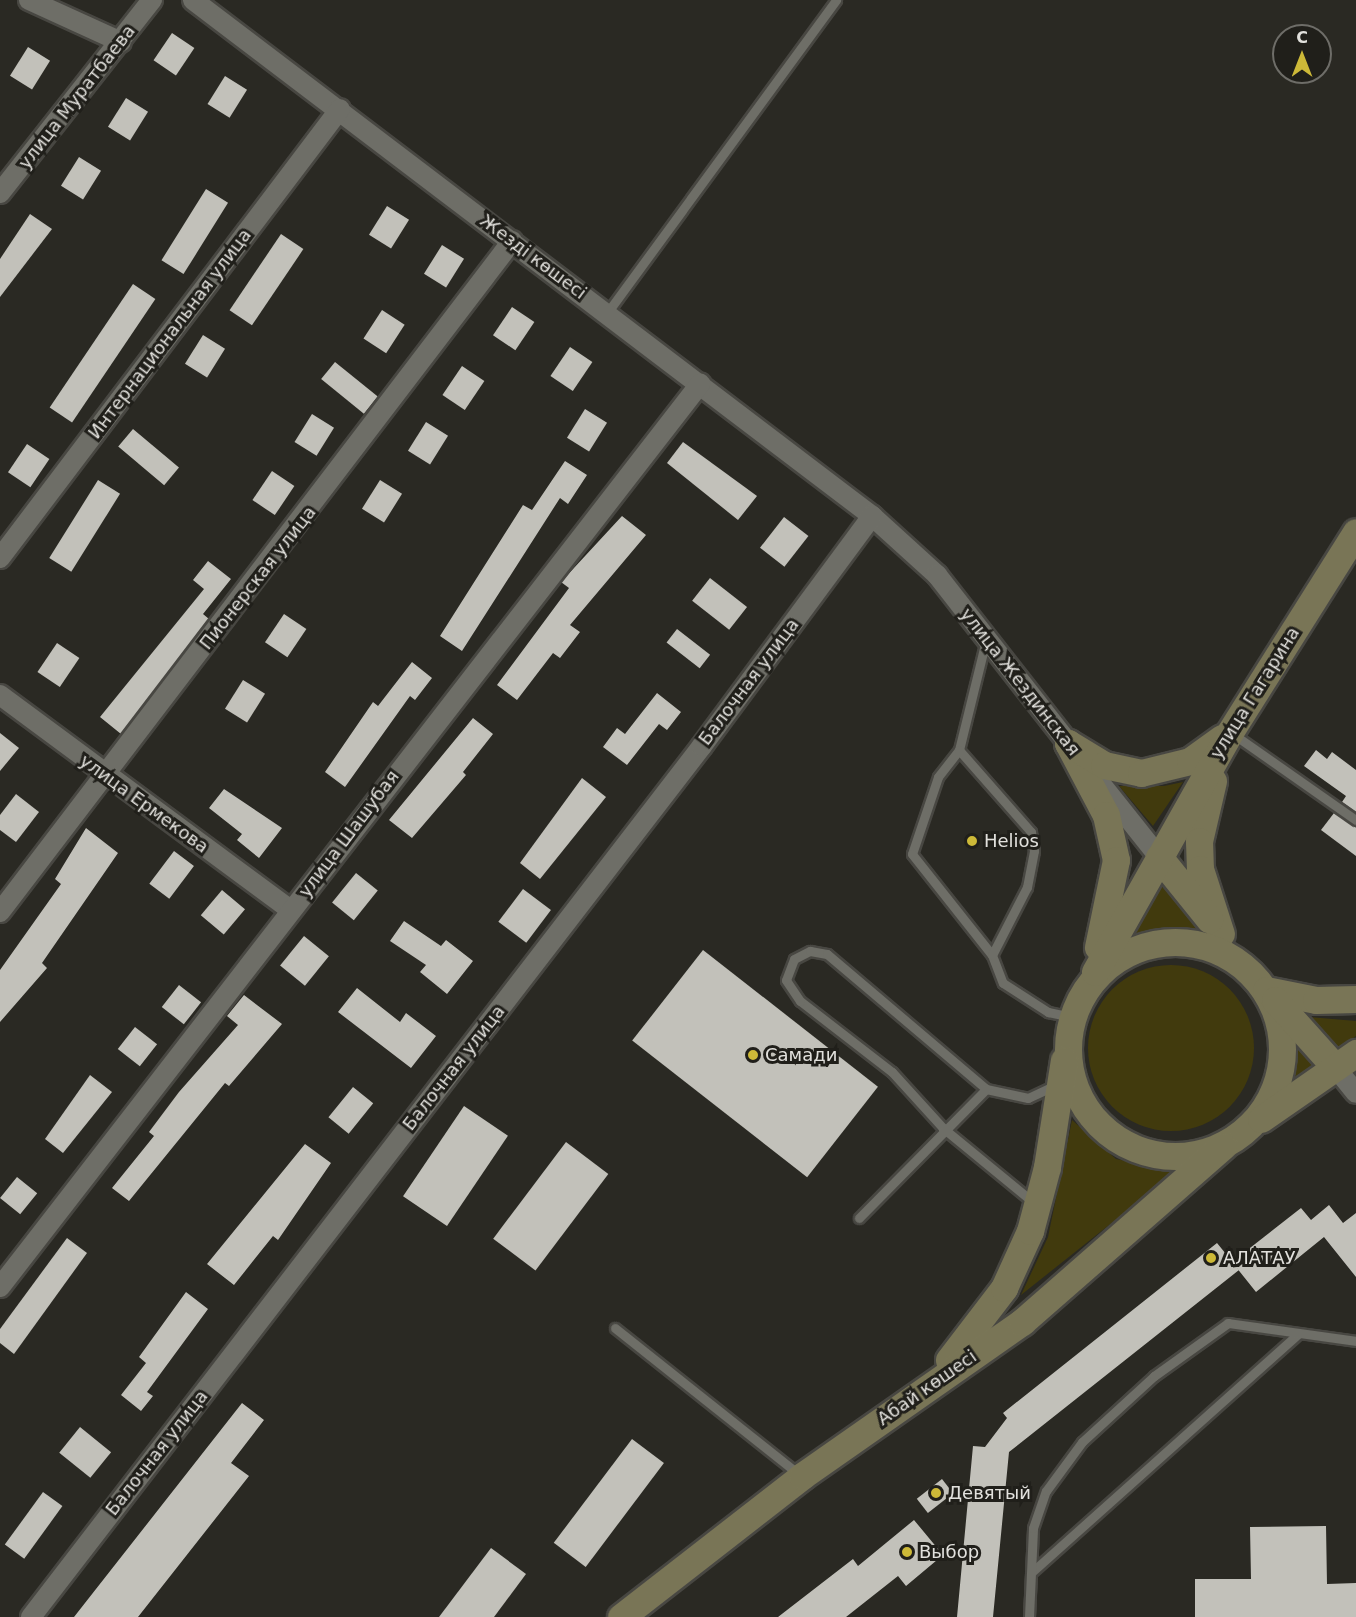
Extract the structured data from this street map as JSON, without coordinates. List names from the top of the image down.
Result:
{
  "streets": {
    "main road": ["улица Гагарина", "Абай көшесі"],
    "street": [
      "улица Муратбаева",
      "Жезді көшесі",
      "Интернациональная улица",
      "Пионерская улица",
      "Балочная улица",
      "улица Жездинская",
      "улица Ермекова",
      "улица Шашубая"
    ]
  },
  "crossings": [
    ["Жезді көшесі", "Интернациональная улица"],
    ["Жезді көшесі", "Пионерская улица"],
    ["Жезді көшесі", "Балочная улица"],
    ["Жезді көшесі", "улица Жездинская"],
    ["Жезді көшесі", "улица Шашубая"],
    ["Пионерская улица", "улица Ермекова"],
    ["Балочная улица", "улица Жездинская"],
    ["улица Жездинская", "улица Гагарина"],
    ["улица Гагарина", "Абай көшесі"],
    ["улица Ермекова", "улица Шашубая"]
  ],
  "places": [
    "Helios",
    "Самади",
    "АЛАТАУ",
    "Девятый",
    "Выбор"
  ],
  "north": "top"
}
